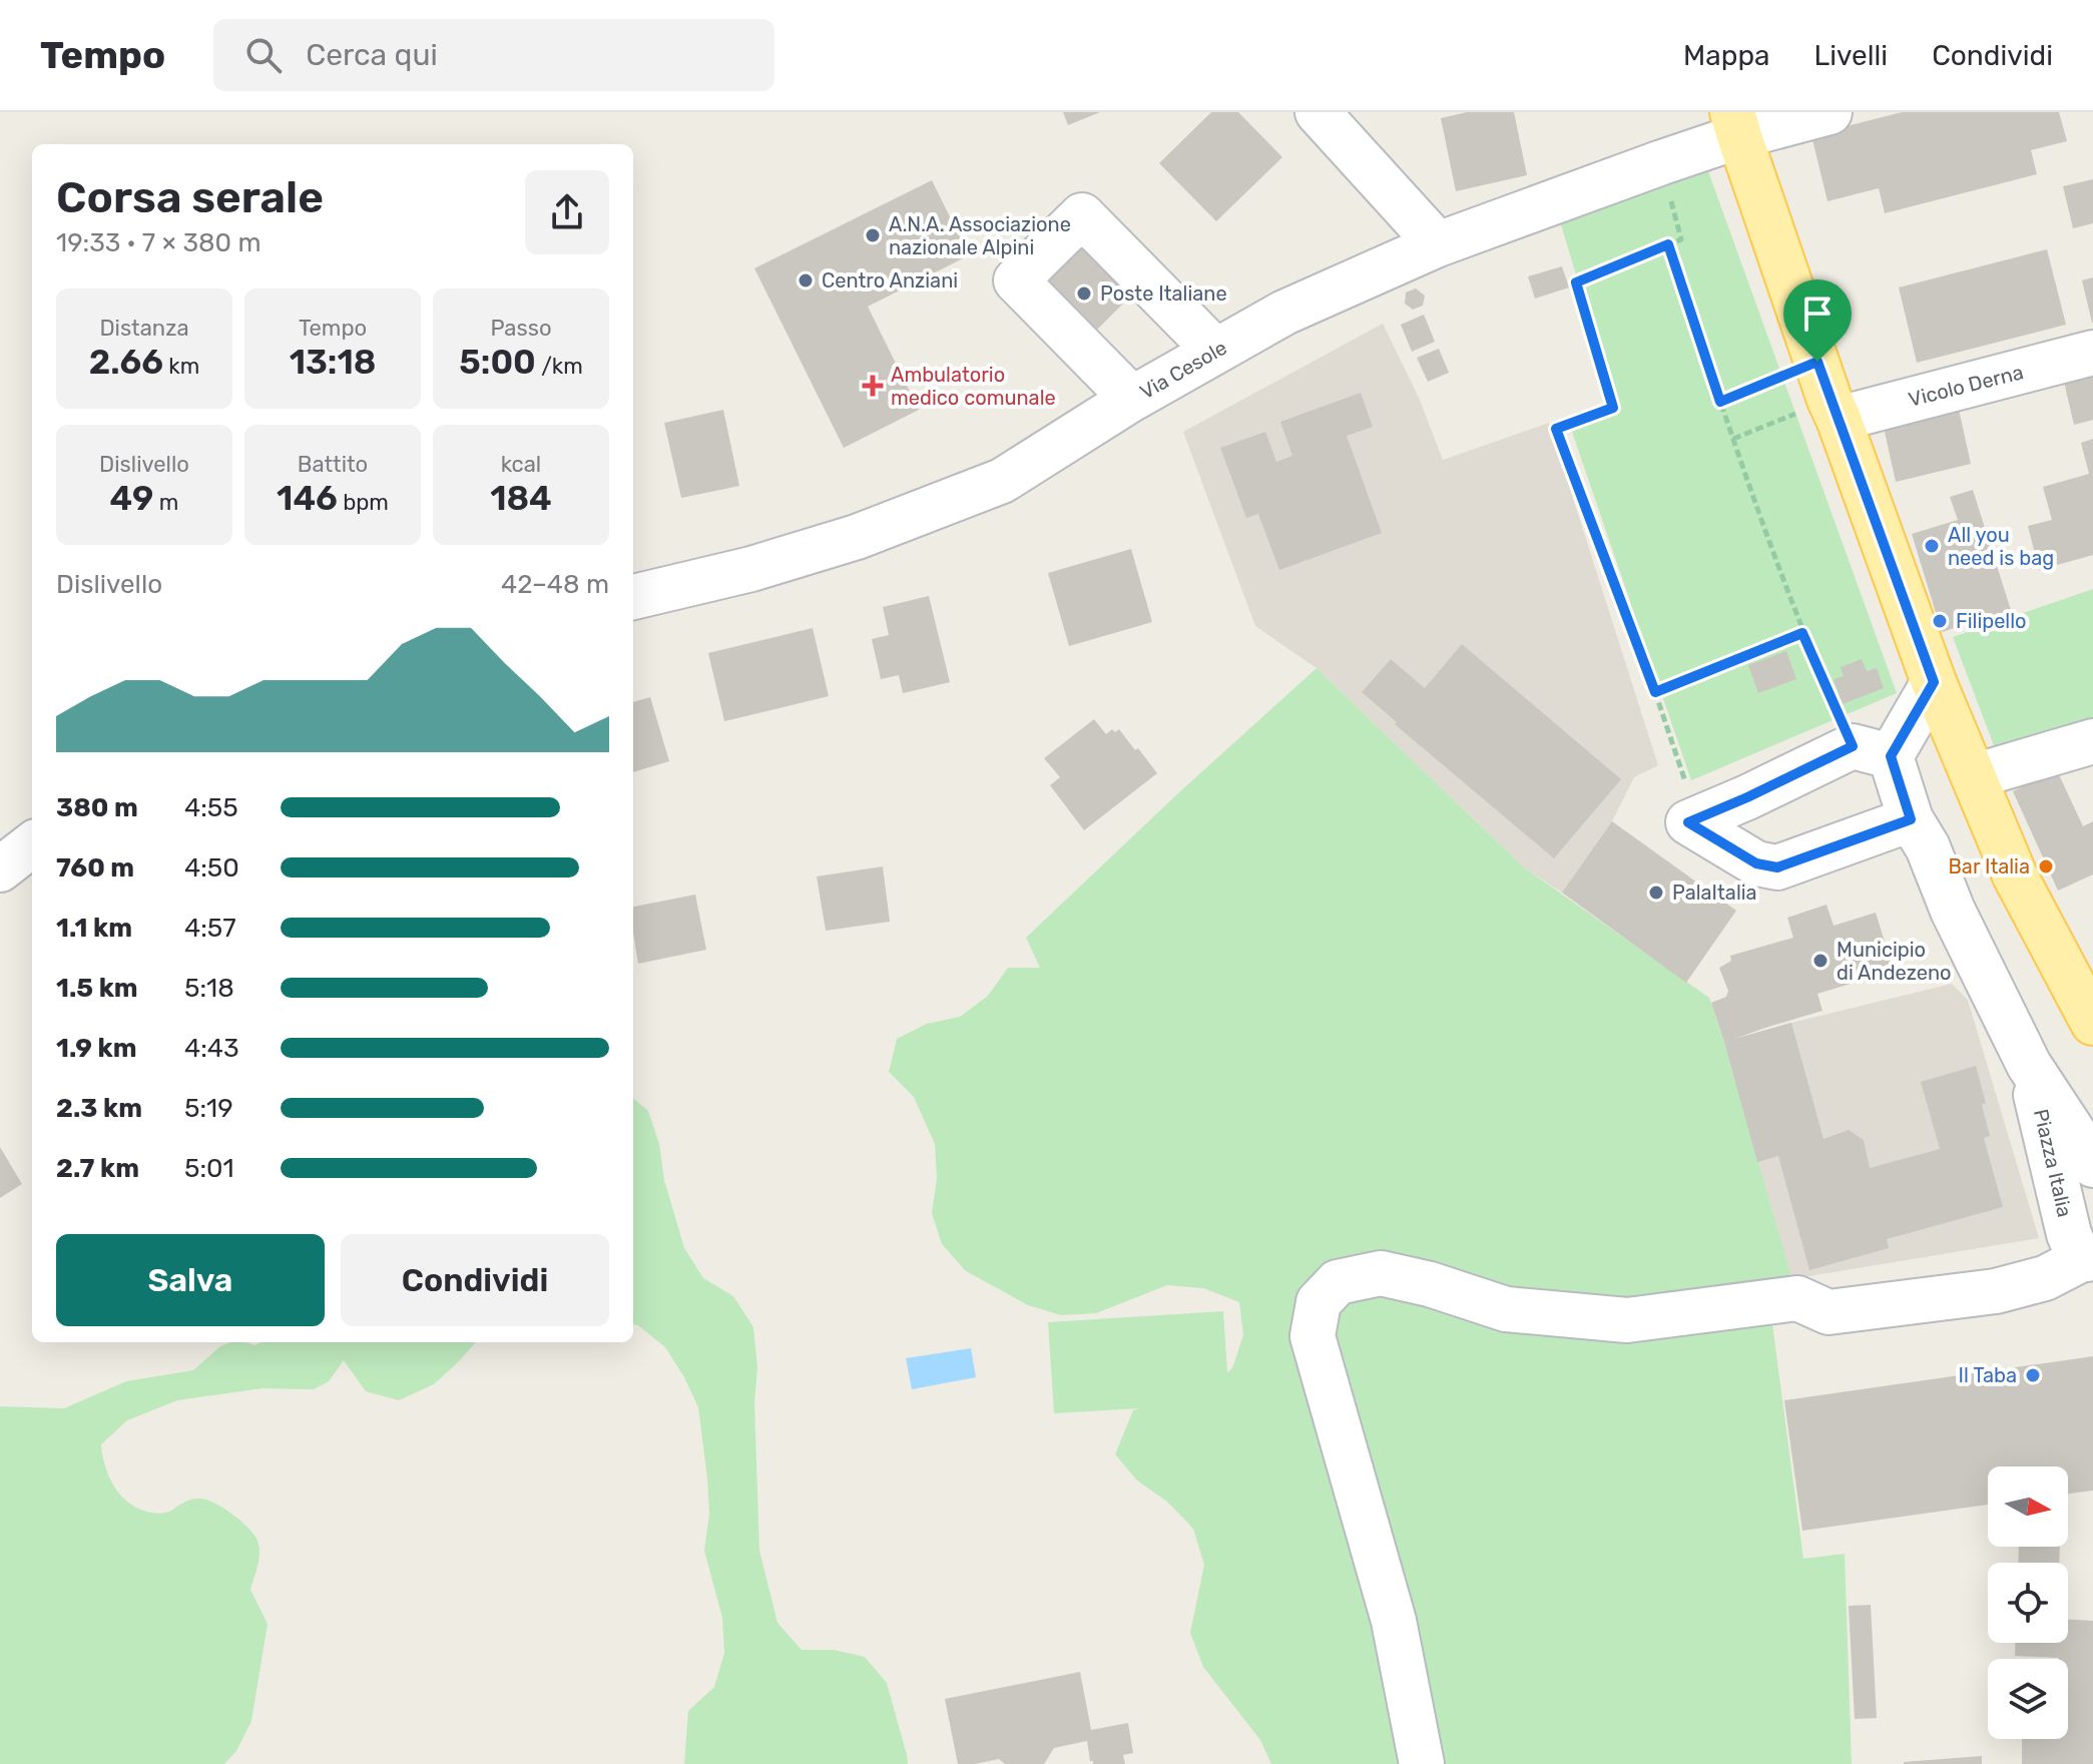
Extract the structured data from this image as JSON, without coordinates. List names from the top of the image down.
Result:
{
  "streets": {
    "street": ["Via Cesole", "Vicolo Derna", "Piazza Italia"]
  },
  "places": {
    "other": [
      "A.N.A. Associazione nazionale Alpini",
      "Centro Anziani",
      "Poste Italiane",
      "All you need is bag",
      "Filipello",
      "Bar Italia",
      "PalaItalia",
      "Municipio di Andezeno",
      "Il Taba"
    ],
    "health": ["Ambulatorio medico comunale"]
  },
  "north": "right",
  "page": {
    "header": "Tempo",
    "search": "Cerca qui",
    "nav": ["Mappa", "Livelli", "Condividi"],
    "heading": ["Corsa serale", "19:33 · 7 × 380 m"],
    "stats": [
      ["Distanza", "2.66 km"],
      ["Tempo", "13:18"],
      ["Passo", "5:00 /km"],
      ["Dislivello", "49 m"],
      ["Battito", "146 bpm"],
      ["kcal", "184"]
    ],
    "chart": ["Dislivello", "42–48 m"],
    "list": [
      {
        "name": "380 m",
        "note": "4:55"
      },
      {
        "name": "760 m",
        "note": "4:50"
      },
      {
        "name": "1.1 km",
        "note": "4:57"
      },
      {
        "name": "1.5 km",
        "note": "5:18"
      },
      {
        "name": "1.9 km",
        "note": "4:43"
      },
      {
        "name": "2.3 km",
        "note": "5:19"
      },
      {
        "name": "2.7 km",
        "note": "5:01"
      }
    ],
    "buttons": ["Salva", "Condividi"]
  }
}
